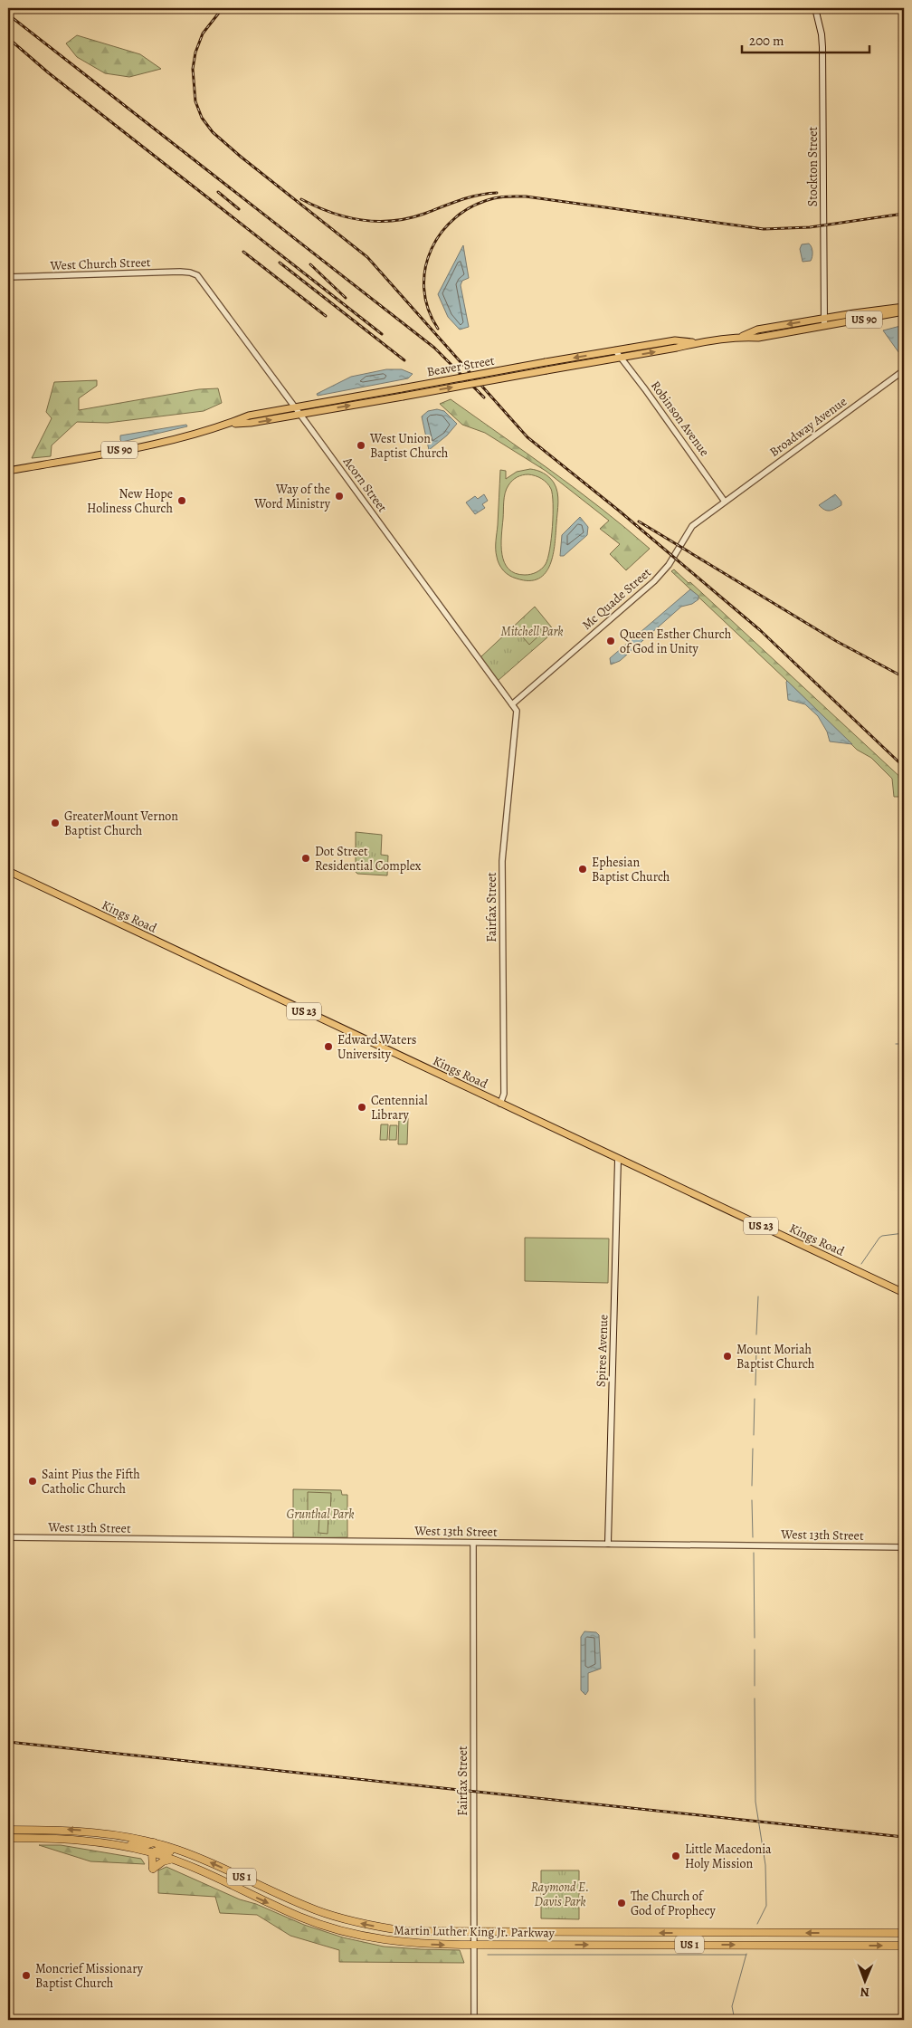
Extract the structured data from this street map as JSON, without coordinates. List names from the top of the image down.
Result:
{
  "streets": {
    "highway": ["US 1", "Martin Luther King Jr. Parkway"],
    "main road": [
      "Stockton Street",
      "US 90",
      "Beaver Street",
      "Kings Road",
      "US 23",
      "Spires Avenue"
    ],
    "street": [
      "West Church Street",
      "Robinson Avenue",
      "Broadway Avenue",
      "Acorn Street",
      "Mc Quade Street",
      "Fairfax Street",
      "West 13th Street"
    ]
  },
  "crossings": [
    ["Stockton Street", "Beaver Street"],
    ["West Church Street", "Acorn Street"],
    ["Beaver Street", "Robinson Avenue"],
    ["Beaver Street", "Acorn Street"],
    ["Robinson Avenue", "Broadway Avenue"],
    ["Robinson Avenue", "Mc Quade Street"],
    ["Broadway Avenue", "Mc Quade Street"],
    ["Acorn Street", "Mc Quade Street"],
    ["Acorn Street", "Fairfax Street"],
    ["Fairfax Street", "Kings Road"],
    ["Fairfax Street", "West 13th Street"],
    ["Fairfax Street", "Martin Luther King Jr. Parkway"],
    ["Kings Road", "Spires Avenue"],
    ["Spires Avenue", "West 13th Street"]
  ],
  "parks": ["Mitchell Park", "Grunthal Park", "Raymond E. Davis Park"],
  "places": [
    "West Union Baptist Church",
    "Way of the Word Ministry",
    "New Hope Holiness Church",
    "Queen Esther Church of God in Unity",
    "GreaterMount Vernon Baptist Church",
    "Dot Street Residential Complex",
    "Ephesian Baptist Church",
    "Edward Waters University",
    "Centennial Library",
    "Mount Moriah Baptist Church",
    "Saint Pius the Fifth Catholic Church",
    "Little Macedonia Holy Mission",
    "The Church of God of Prophecy",
    "Moncrief Missionary Baptist Church"
  ],
  "scale_bar": "200 m",
  "north": "bottom"
}
